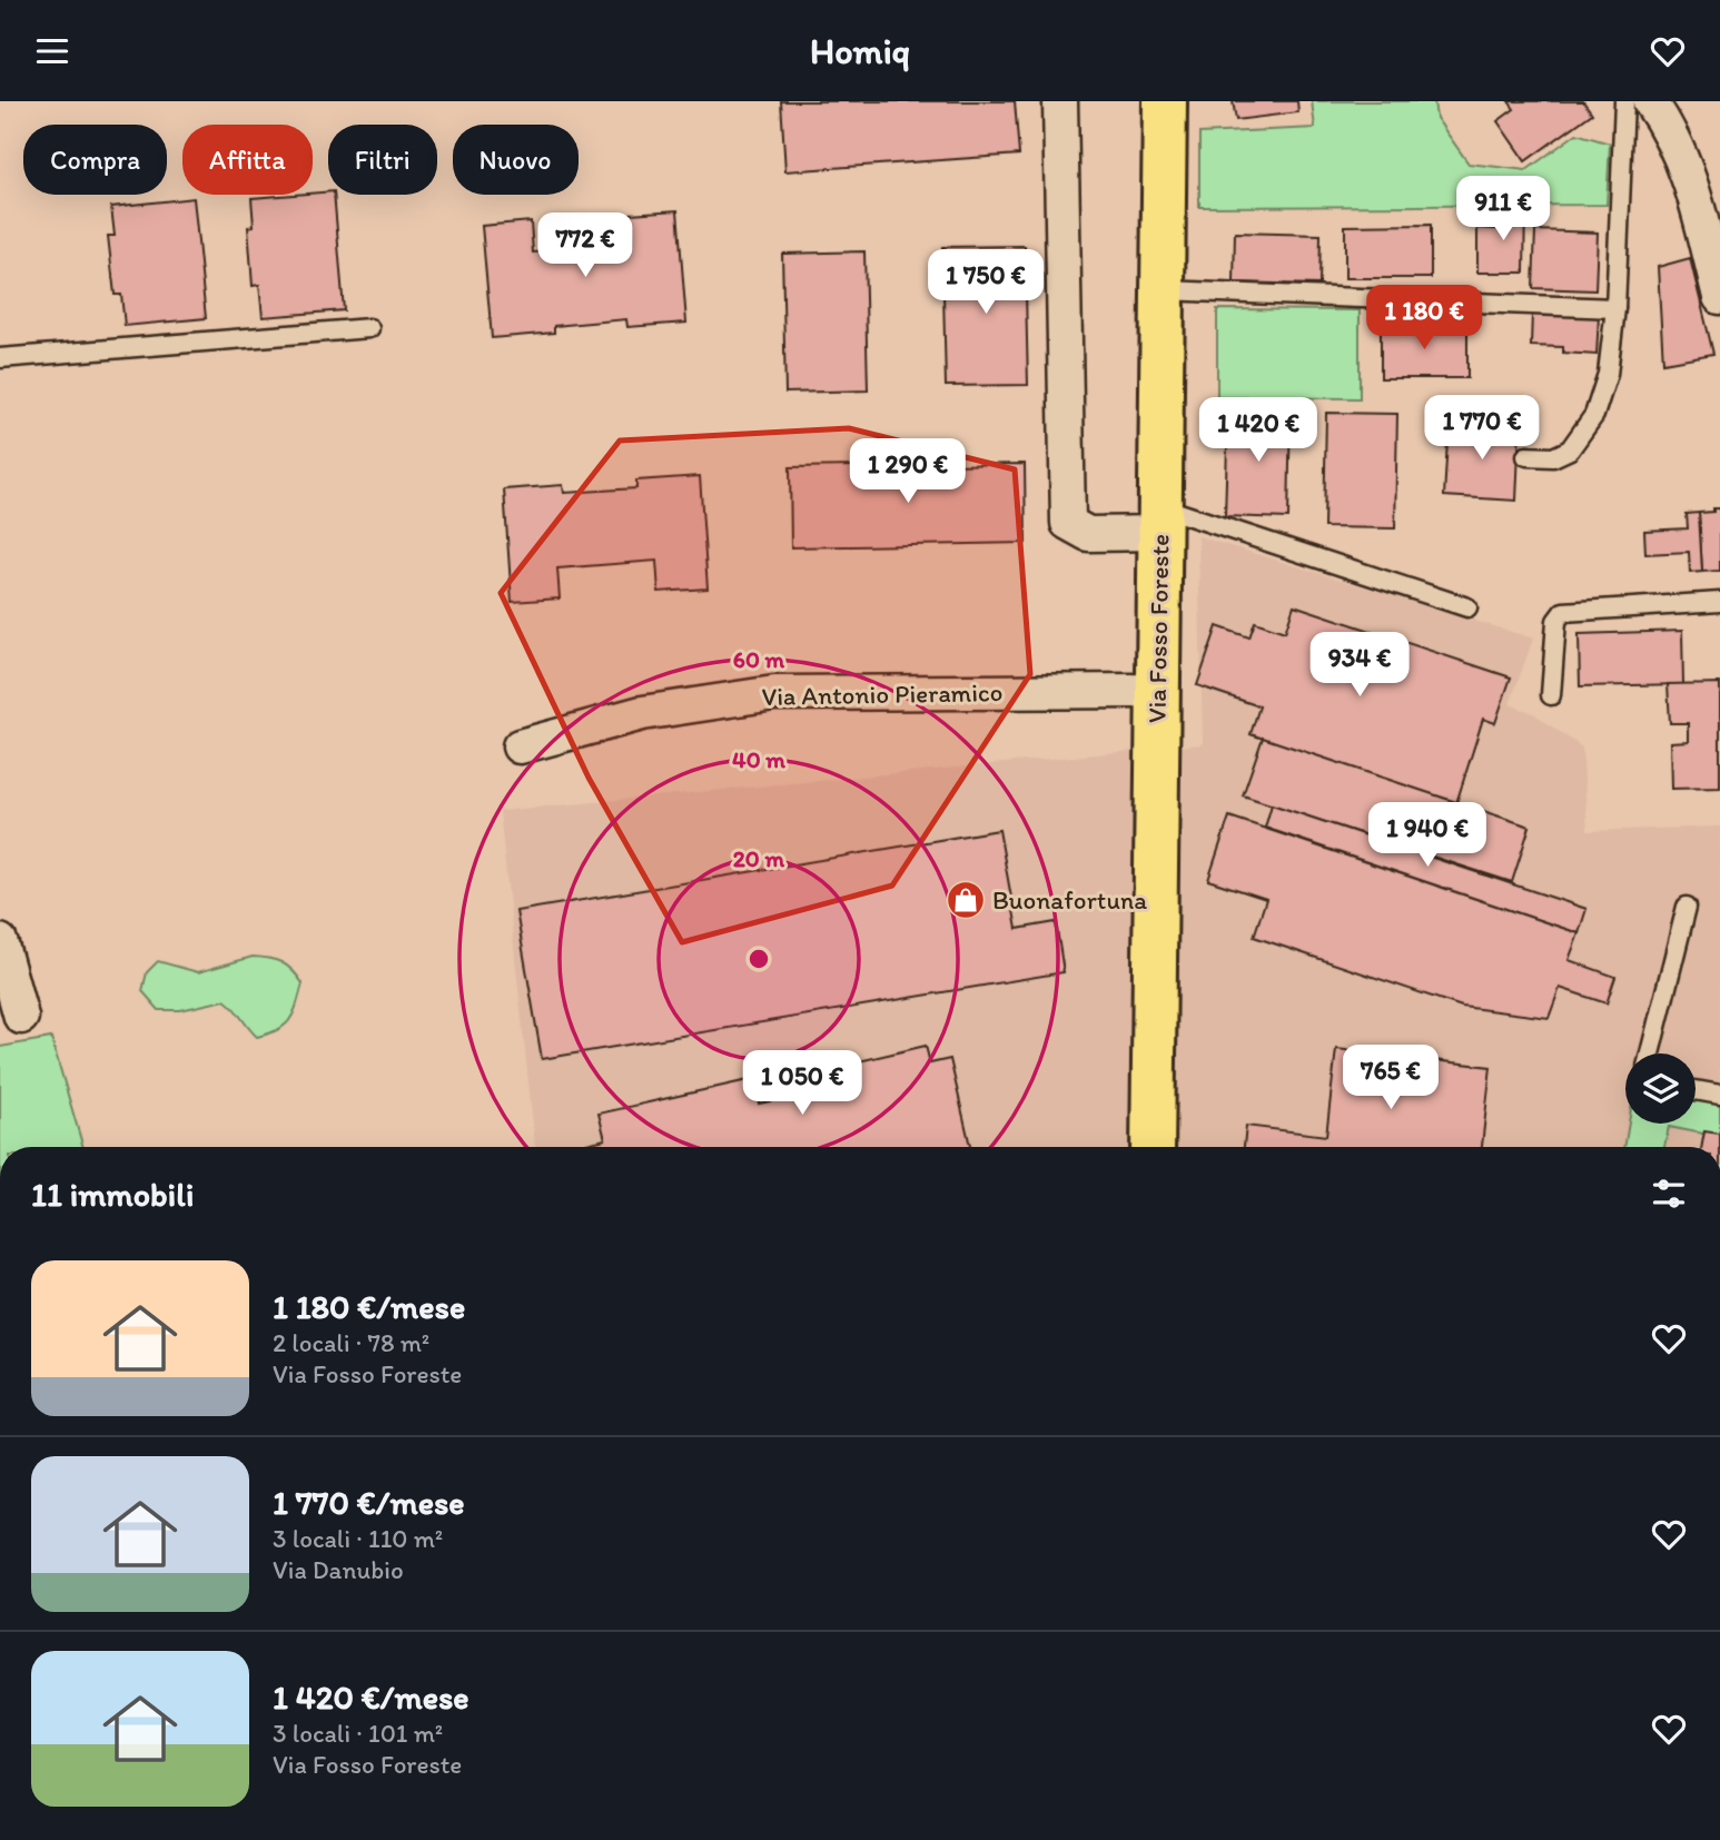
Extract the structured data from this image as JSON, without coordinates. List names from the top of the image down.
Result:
{
  "streets": {
    "main road": ["Via Fosso Foreste"],
    "street": ["Via Antonio Pieramico"]
  },
  "crossings": [
    ["Via Fosso Foreste", "Via Antonio Pieramico"]
  ],
  "places": {
    "shop": ["Buonafortuna"]
  },
  "page": {
    "header": "Homiq",
    "chip": [
      "Compra",
      "Affitta",
      "Filtri",
      "Nuovo"
    ],
    "price": [
      "911 €",
      "772 €",
      "1 750 €",
      "1 180 €",
      "1 770 €",
      "1 420 €",
      "1 290 €",
      "934 €",
      "1 940 €",
      "765 €",
      "1 050 €"
    ],
    "heading": "11 immobili",
    "list": [
      {
        "name": "1 180 €/mese",
        "note": "2 locali · 78 m² · Via Fosso Foreste"
      },
      {
        "name": "1 770 €/mese",
        "note": "3 locali · 110 m² · Via Danubio"
      },
      {
        "name": "1 420 €/mese",
        "note": "3 locali · 101 m² · Via Fosso Foreste"
      }
    ]
  },
  "rings": ["60 m", "40 m", "20 m"]
}
